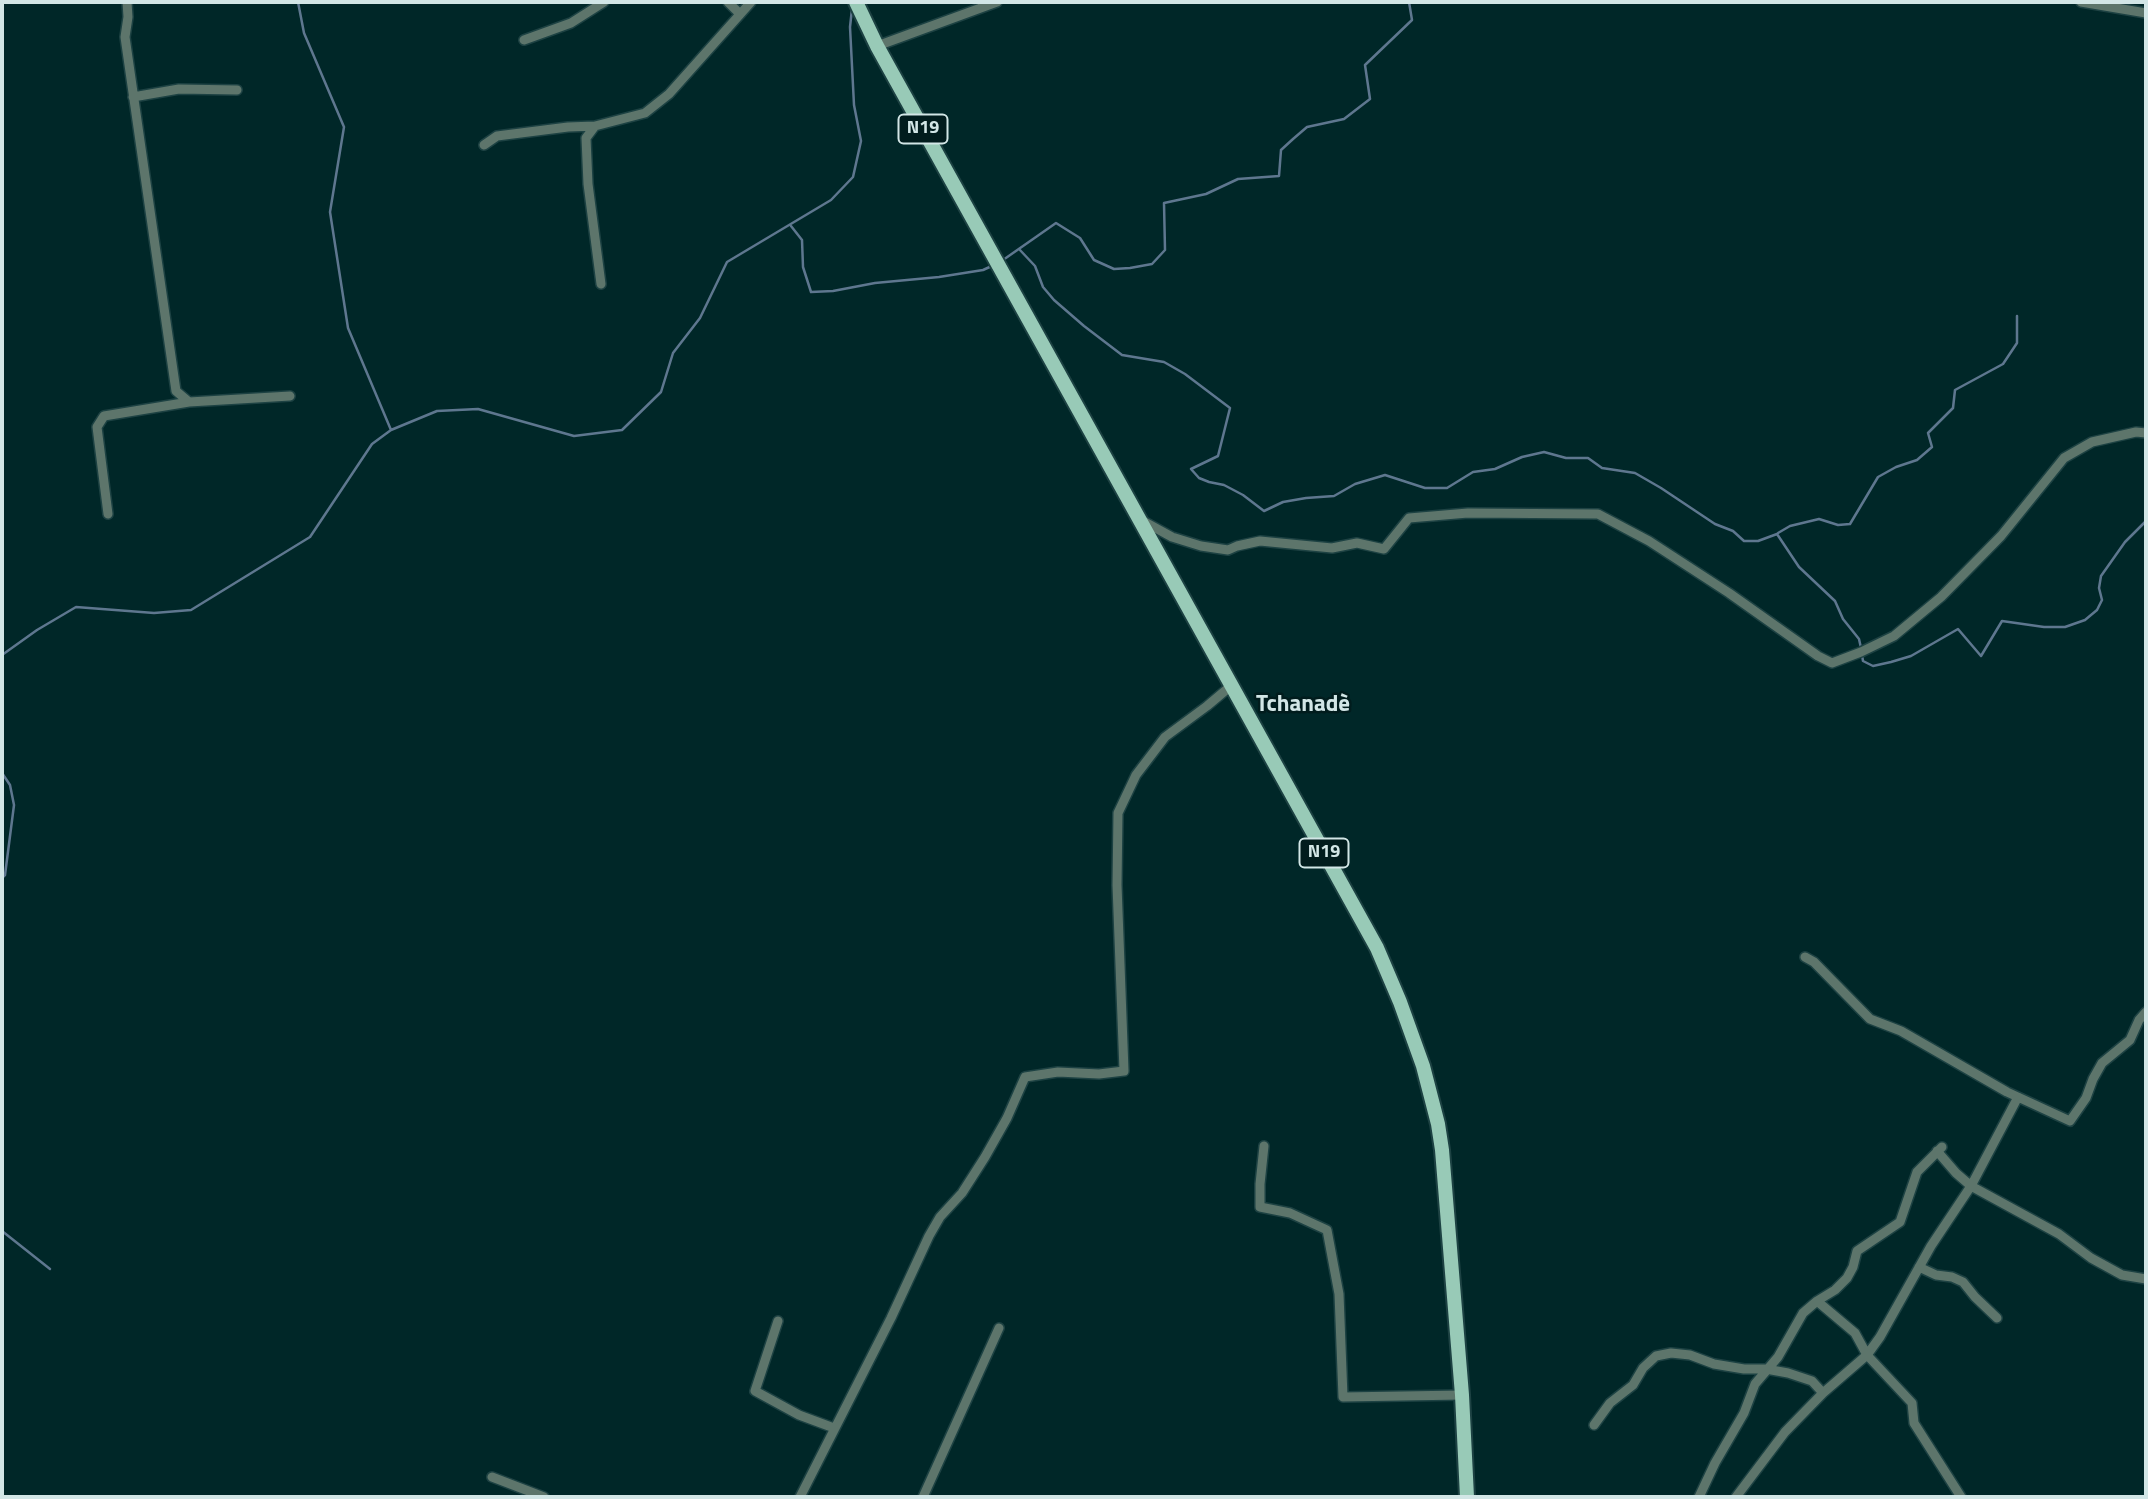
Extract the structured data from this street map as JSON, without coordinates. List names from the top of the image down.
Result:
{
  "streets": {
    "main road": ["N19"]
  },
  "districts": ["Tchanadè"]
}
